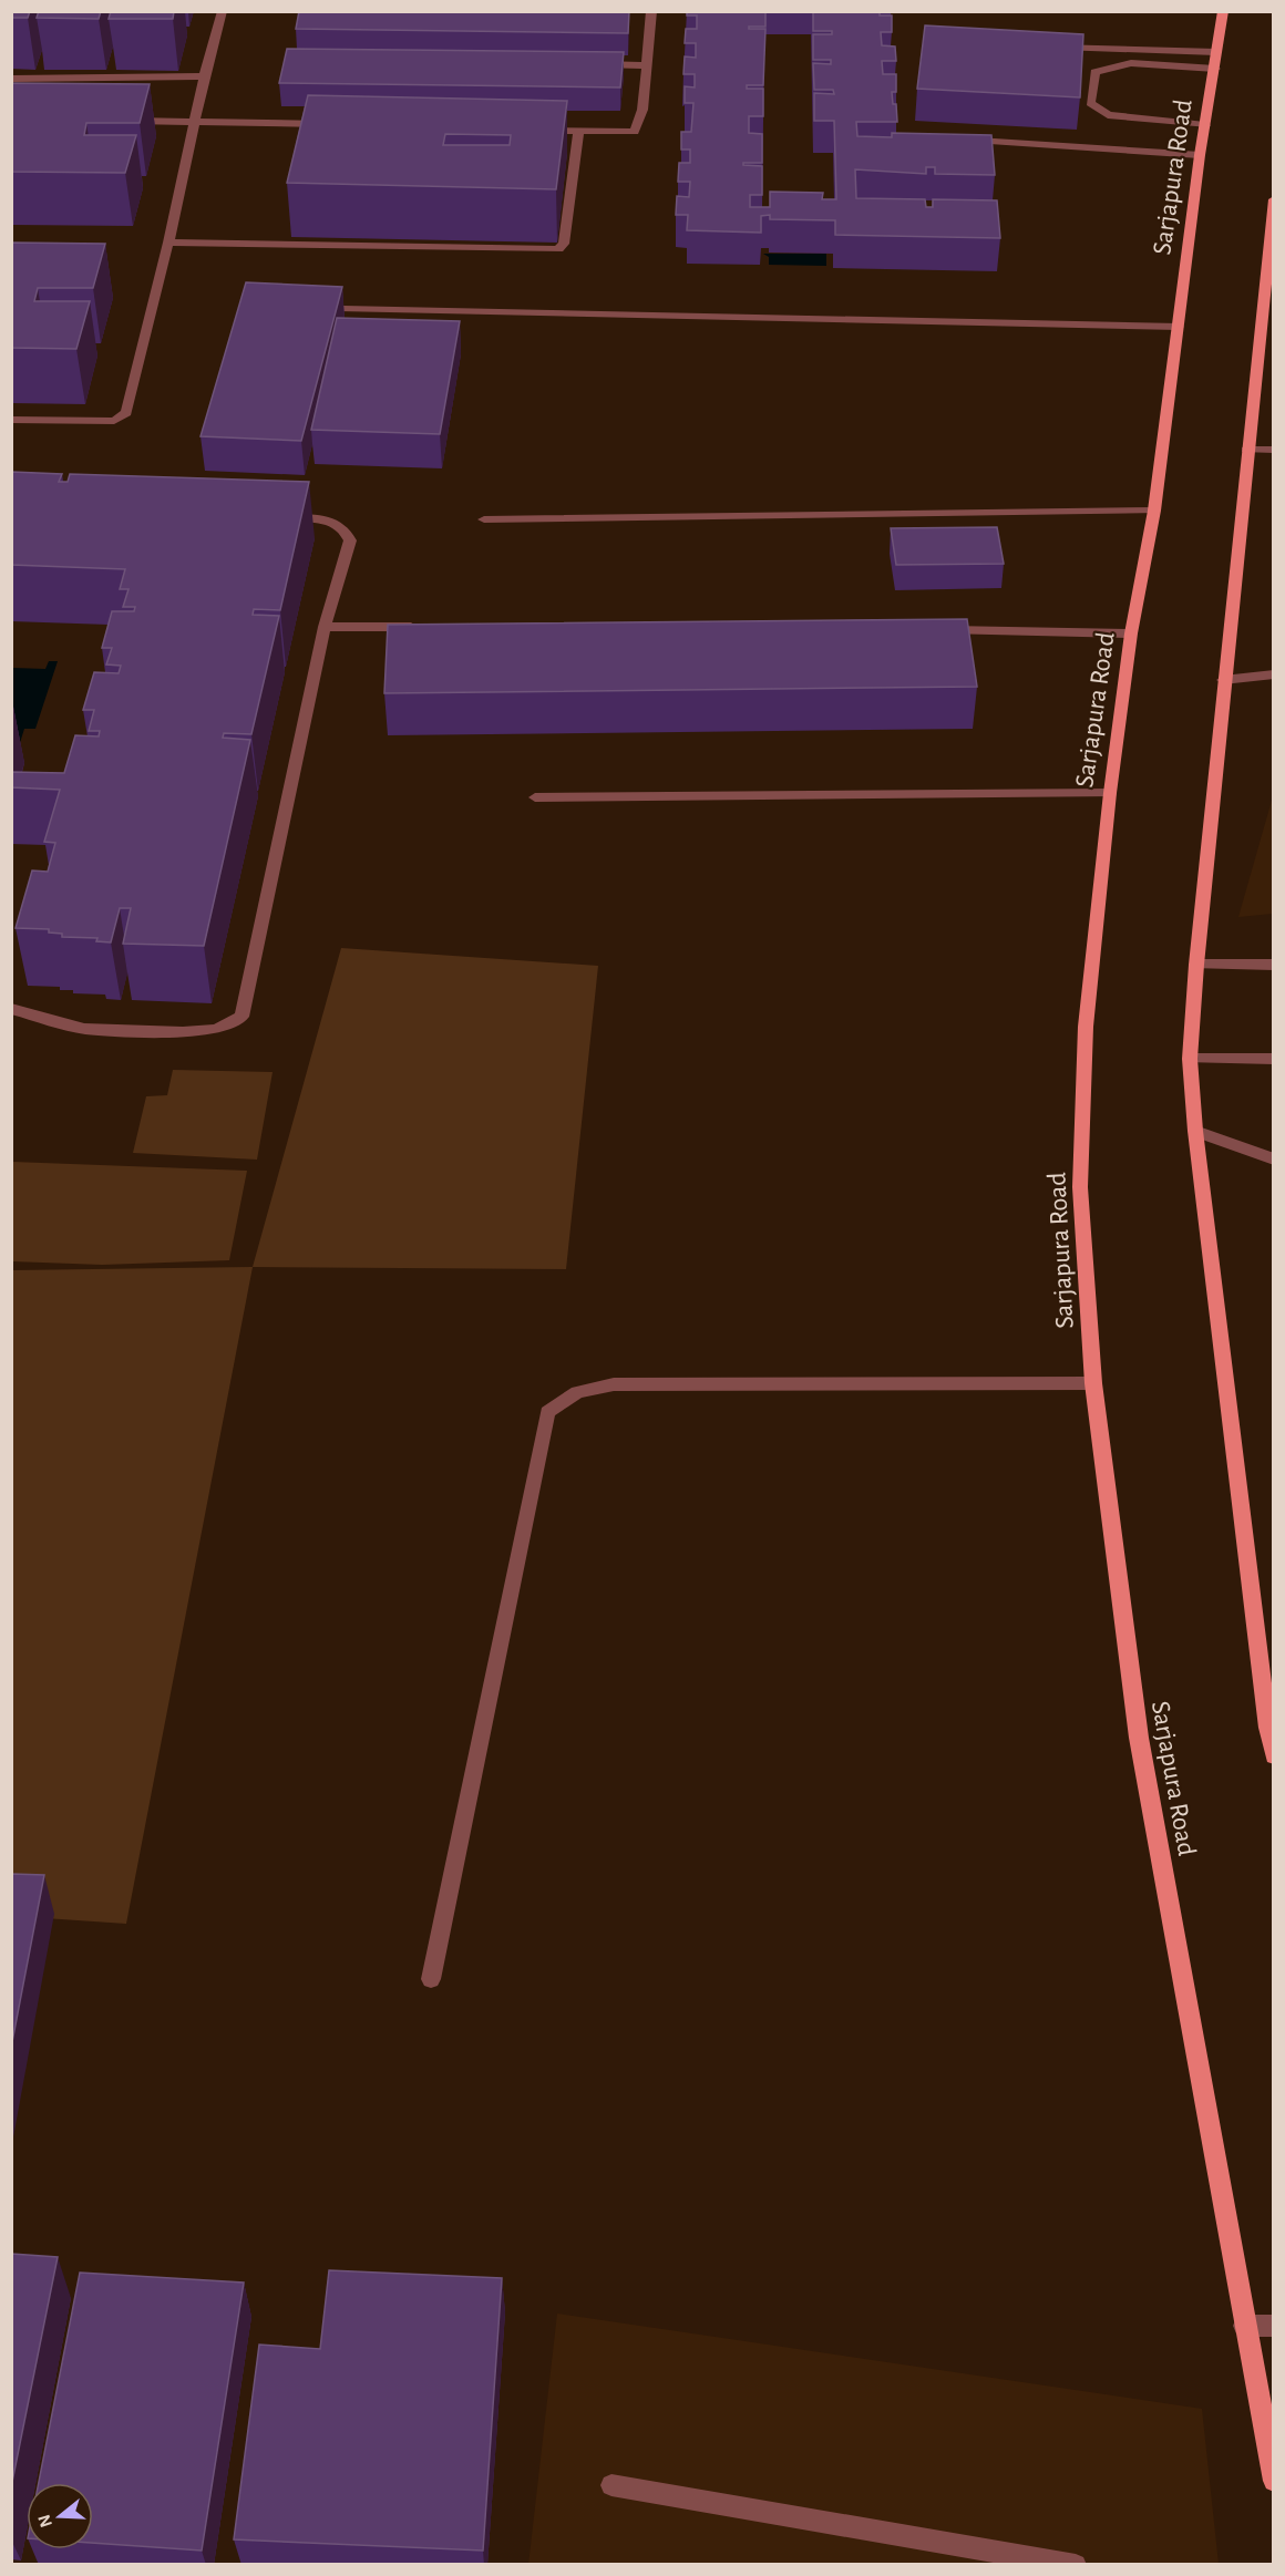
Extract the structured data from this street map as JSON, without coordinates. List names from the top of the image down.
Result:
{
  "streets": {
    "main road": ["Sarjapura Road"]
  },
  "north": "left"
}
